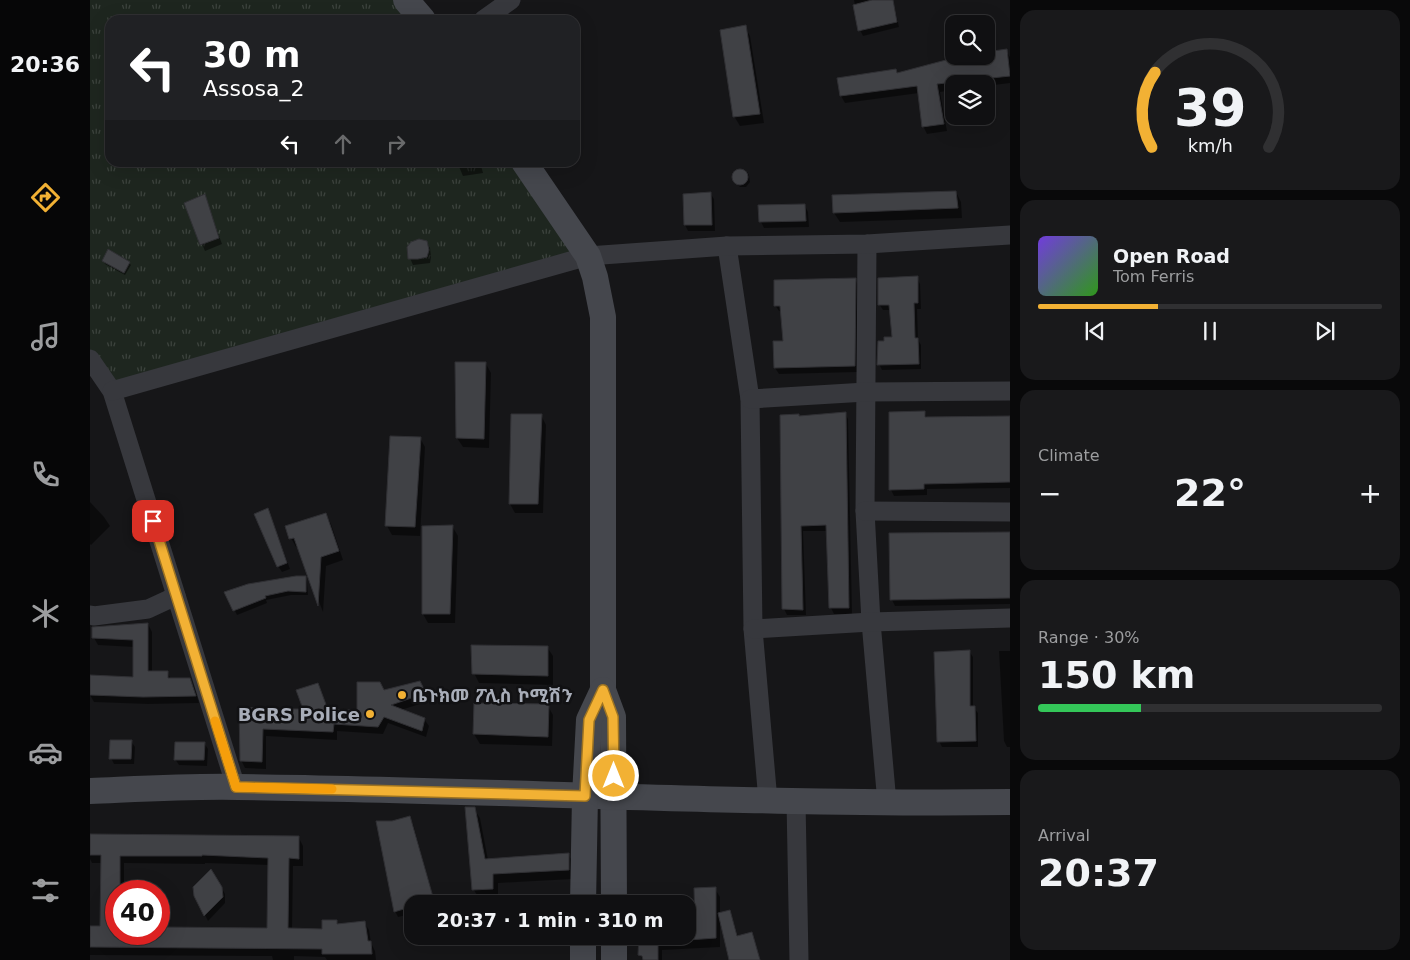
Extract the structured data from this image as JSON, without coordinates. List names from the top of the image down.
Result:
{
  "places": ["ቤጉክመ ፖሊስ ኮሚሽን", "BGRS Police"],
  "page": {
    "tabs": "20:36",
    "turn": ["30 m", "Assosa_2"],
    "song": ["Open Road", "Tom Ferris"],
    "tile": [
      "Climate",
      ["Range · 30%", "150 km"],
      ["Arrival", "20:37"]
    ],
    "heat": ["−", "22°", "+"],
    "limit": "40",
    "trip": "20:37 · 1 min · 310 m",
    "gauge": ["39", "km/h"]
  }
}
